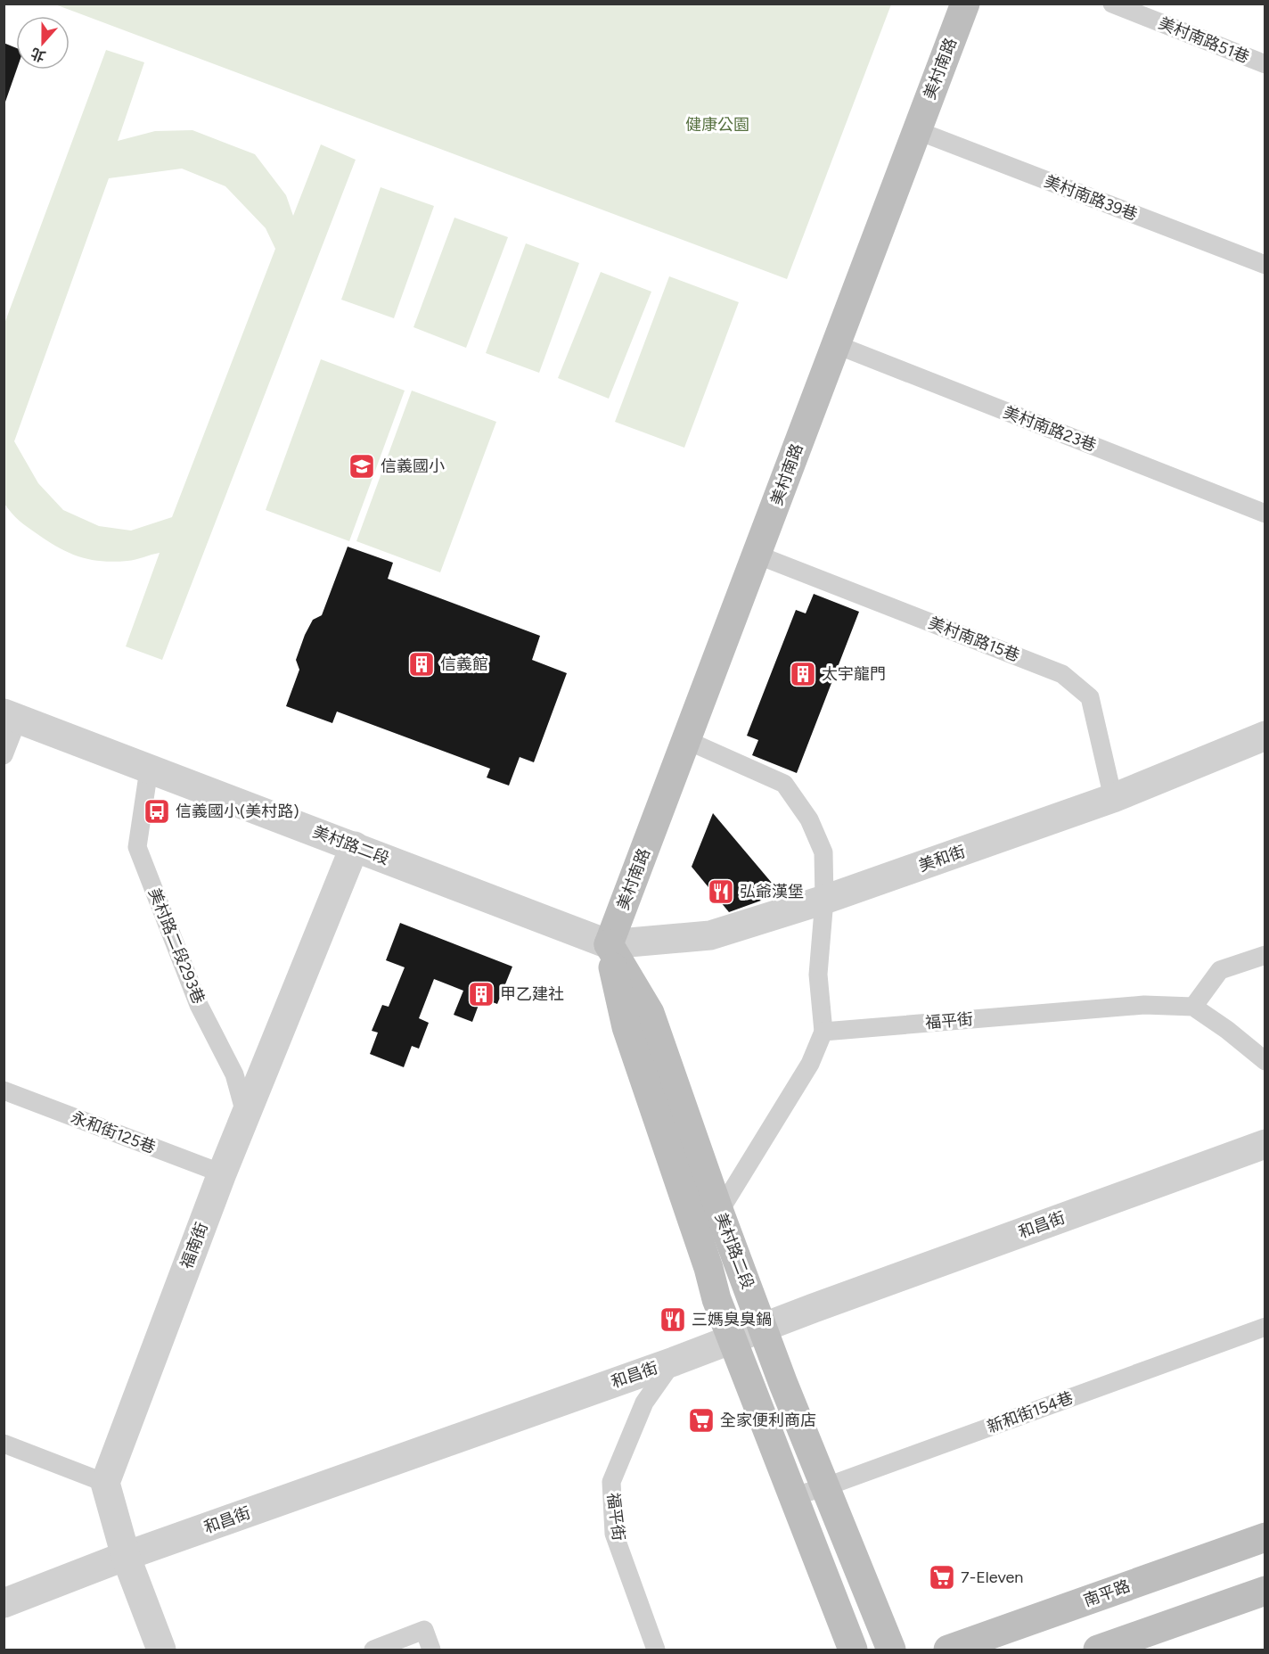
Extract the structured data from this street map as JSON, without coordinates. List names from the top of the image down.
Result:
{
  "streets": {
    "street": [
      "美村南路",
      "美村路二段",
      "美和街",
      "和昌街",
      "福南街",
      "南平路"
    ],
    "lane": [
      "美村南路51巷",
      "美村南路39巷",
      "美村南路23巷",
      "美村南路15巷",
      "美村路二段293巷",
      "福平街",
      "永和街125巷",
      "新和街154巷"
    ]
  },
  "crossings": [
    ["美村南路", "美村南路39巷"],
    ["美村南路", "美村南路23巷"],
    ["美村南路", "美村南路15巷"],
    ["美村南路", "美村路二段"],
    ["美村南路", "美和街"],
    ["美村南路15巷", "美和街"],
    ["美村路二段", "美和街"],
    ["美村路二段", "美村路二段293巷"],
    ["美村路二段", "和昌街"],
    ["美村路二段", "福南街"],
    ["美村路二段", "新和街154巷"],
    ["美村路二段293巷", "福南街"],
    ["福平街", "和昌街"],
    ["永和街125巷", "福南街"]
  ],
  "parks": ["健康公園"],
  "places": {
    "school or university": ["信義國小"],
    "building": ["信義館", "太宇龍門", "甲乙建社"],
    "bus stop": ["信義國小(美村路)"],
    "restaurant": ["弘爺漢堡", "三媽臭臭鍋"],
    "supermarket": ["全家便利商店", "7-Eleven"]
  },
  "north": "bottom"
}
